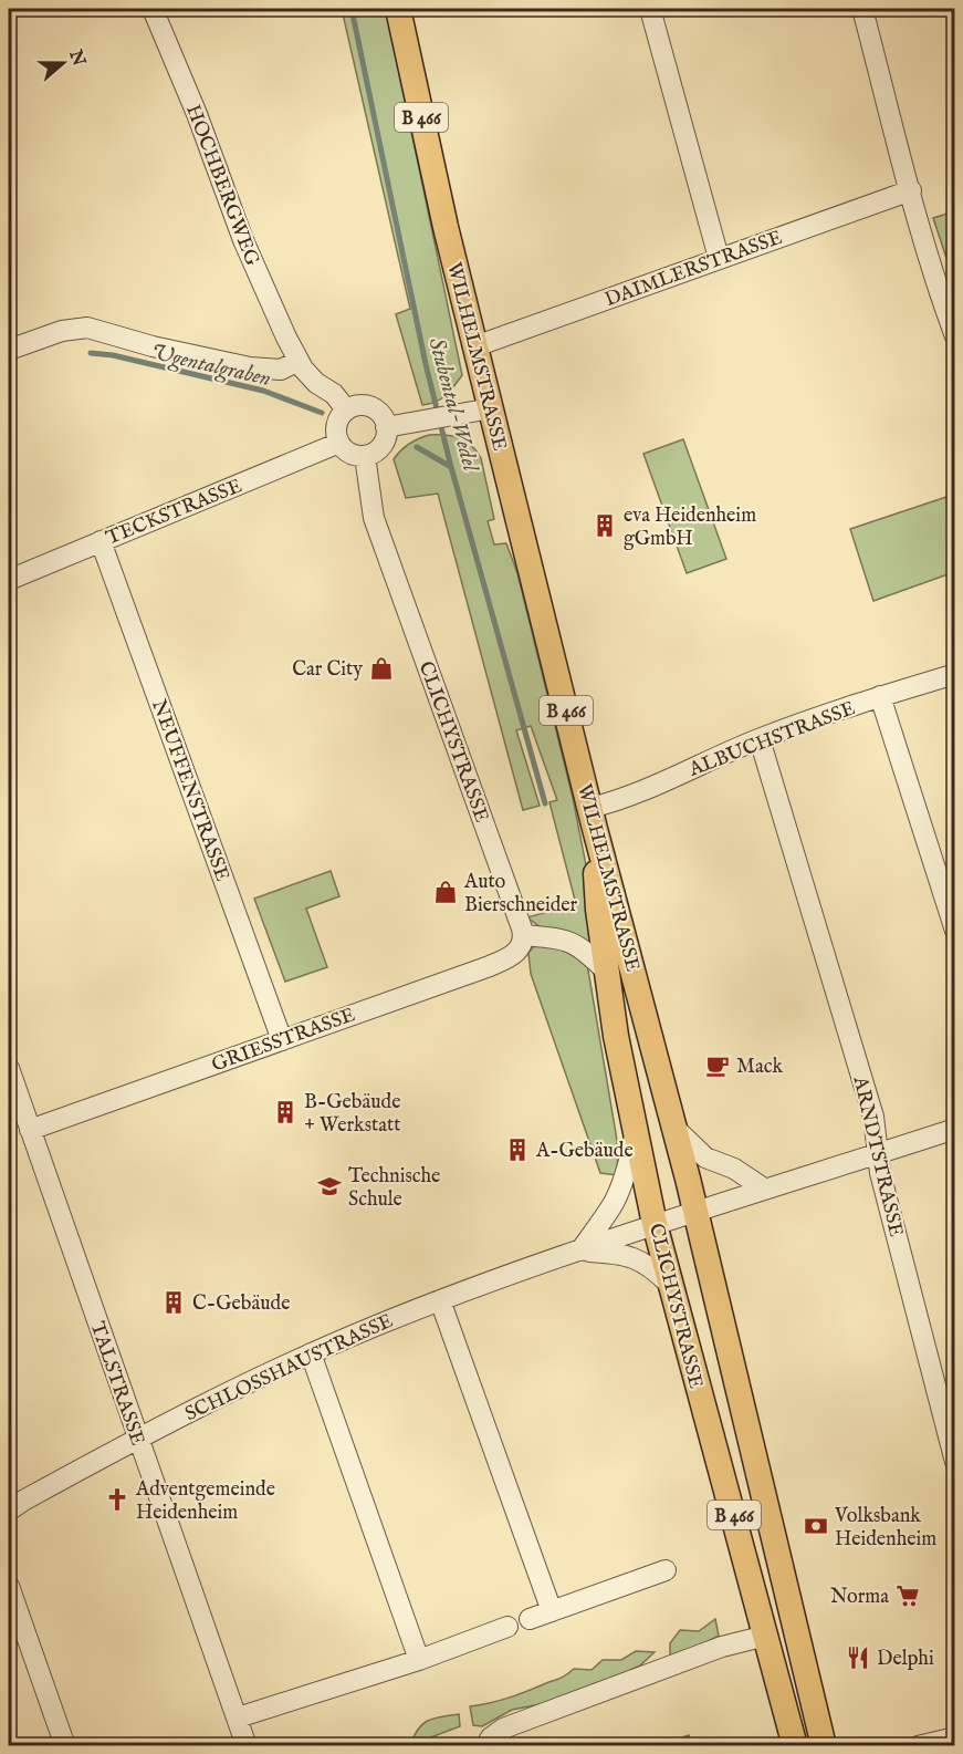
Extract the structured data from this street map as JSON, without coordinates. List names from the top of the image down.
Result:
{
  "streets": {
    "main road": ["B 466", "WILHELMSTRASSE", "CLICHYSTRASSE"],
    "street": [
      "HOCHBERGWEG",
      "DAIMLERSTRASSE",
      "TECKSTRASSE",
      "ALBUCHSTRASSE",
      "NEUFFENSTRASSE",
      "GRIESSTRASSE",
      "ARNDTSTRASSE",
      "SCHLOSSHAUSTRASSE",
      "TALSTRASSE"
    ]
  },
  "crossings": [
    ["HOCHBERGWEG", "TECKSTRASSE"],
    ["HOCHBERGWEG", "CLICHYSTRASSE"],
    ["DAIMLERSTRASSE", "WILHELMSTRASSE"],
    ["WILHELMSTRASSE", "ALBUCHSTRASSE"],
    ["WILHELMSTRASSE", "CLICHYSTRASSE"],
    ["WILHELMSTRASSE", "SCHLOSSHAUSTRASSE"],
    ["TECKSTRASSE", "CLICHYSTRASSE"],
    ["TECKSTRASSE", "NEUFFENSTRASSE"],
    ["ALBUCHSTRASSE", "CLICHYSTRASSE"],
    ["ALBUCHSTRASSE", "ARNDTSTRASSE"],
    ["CLICHYSTRASSE", "GRIESSTRASSE"],
    ["CLICHYSTRASSE", "SCHLOSSHAUSTRASSE"],
    ["NEUFFENSTRASSE", "GRIESSTRASSE"],
    ["GRIESSTRASSE", "TALSTRASSE"],
    ["ARNDTSTRASSE", "SCHLOSSHAUSTRASSE"],
    ["SCHLOSSHAUSTRASSE", "TALSTRASSE"]
  ],
  "water": ["Ugentalgraben", "Stubental-Wedel"],
  "places": {
    "building": [
      "eva Heidenheim gGmbH",
      "B-Gebäude + Werkstatt",
      "A-Gebäude",
      "C-Gebäude"
    ],
    "shop": ["Car City", "Auto Bierschneider"],
    "cafe": ["Mack"],
    "school or university": ["Technische Schule"],
    "church": ["Adventgemeinde Heidenheim"],
    "bank": ["Volksbank Heidenheim"],
    "supermarket": ["Norma"],
    "restaurant": ["Delphi"]
  },
  "north": "right"
}
